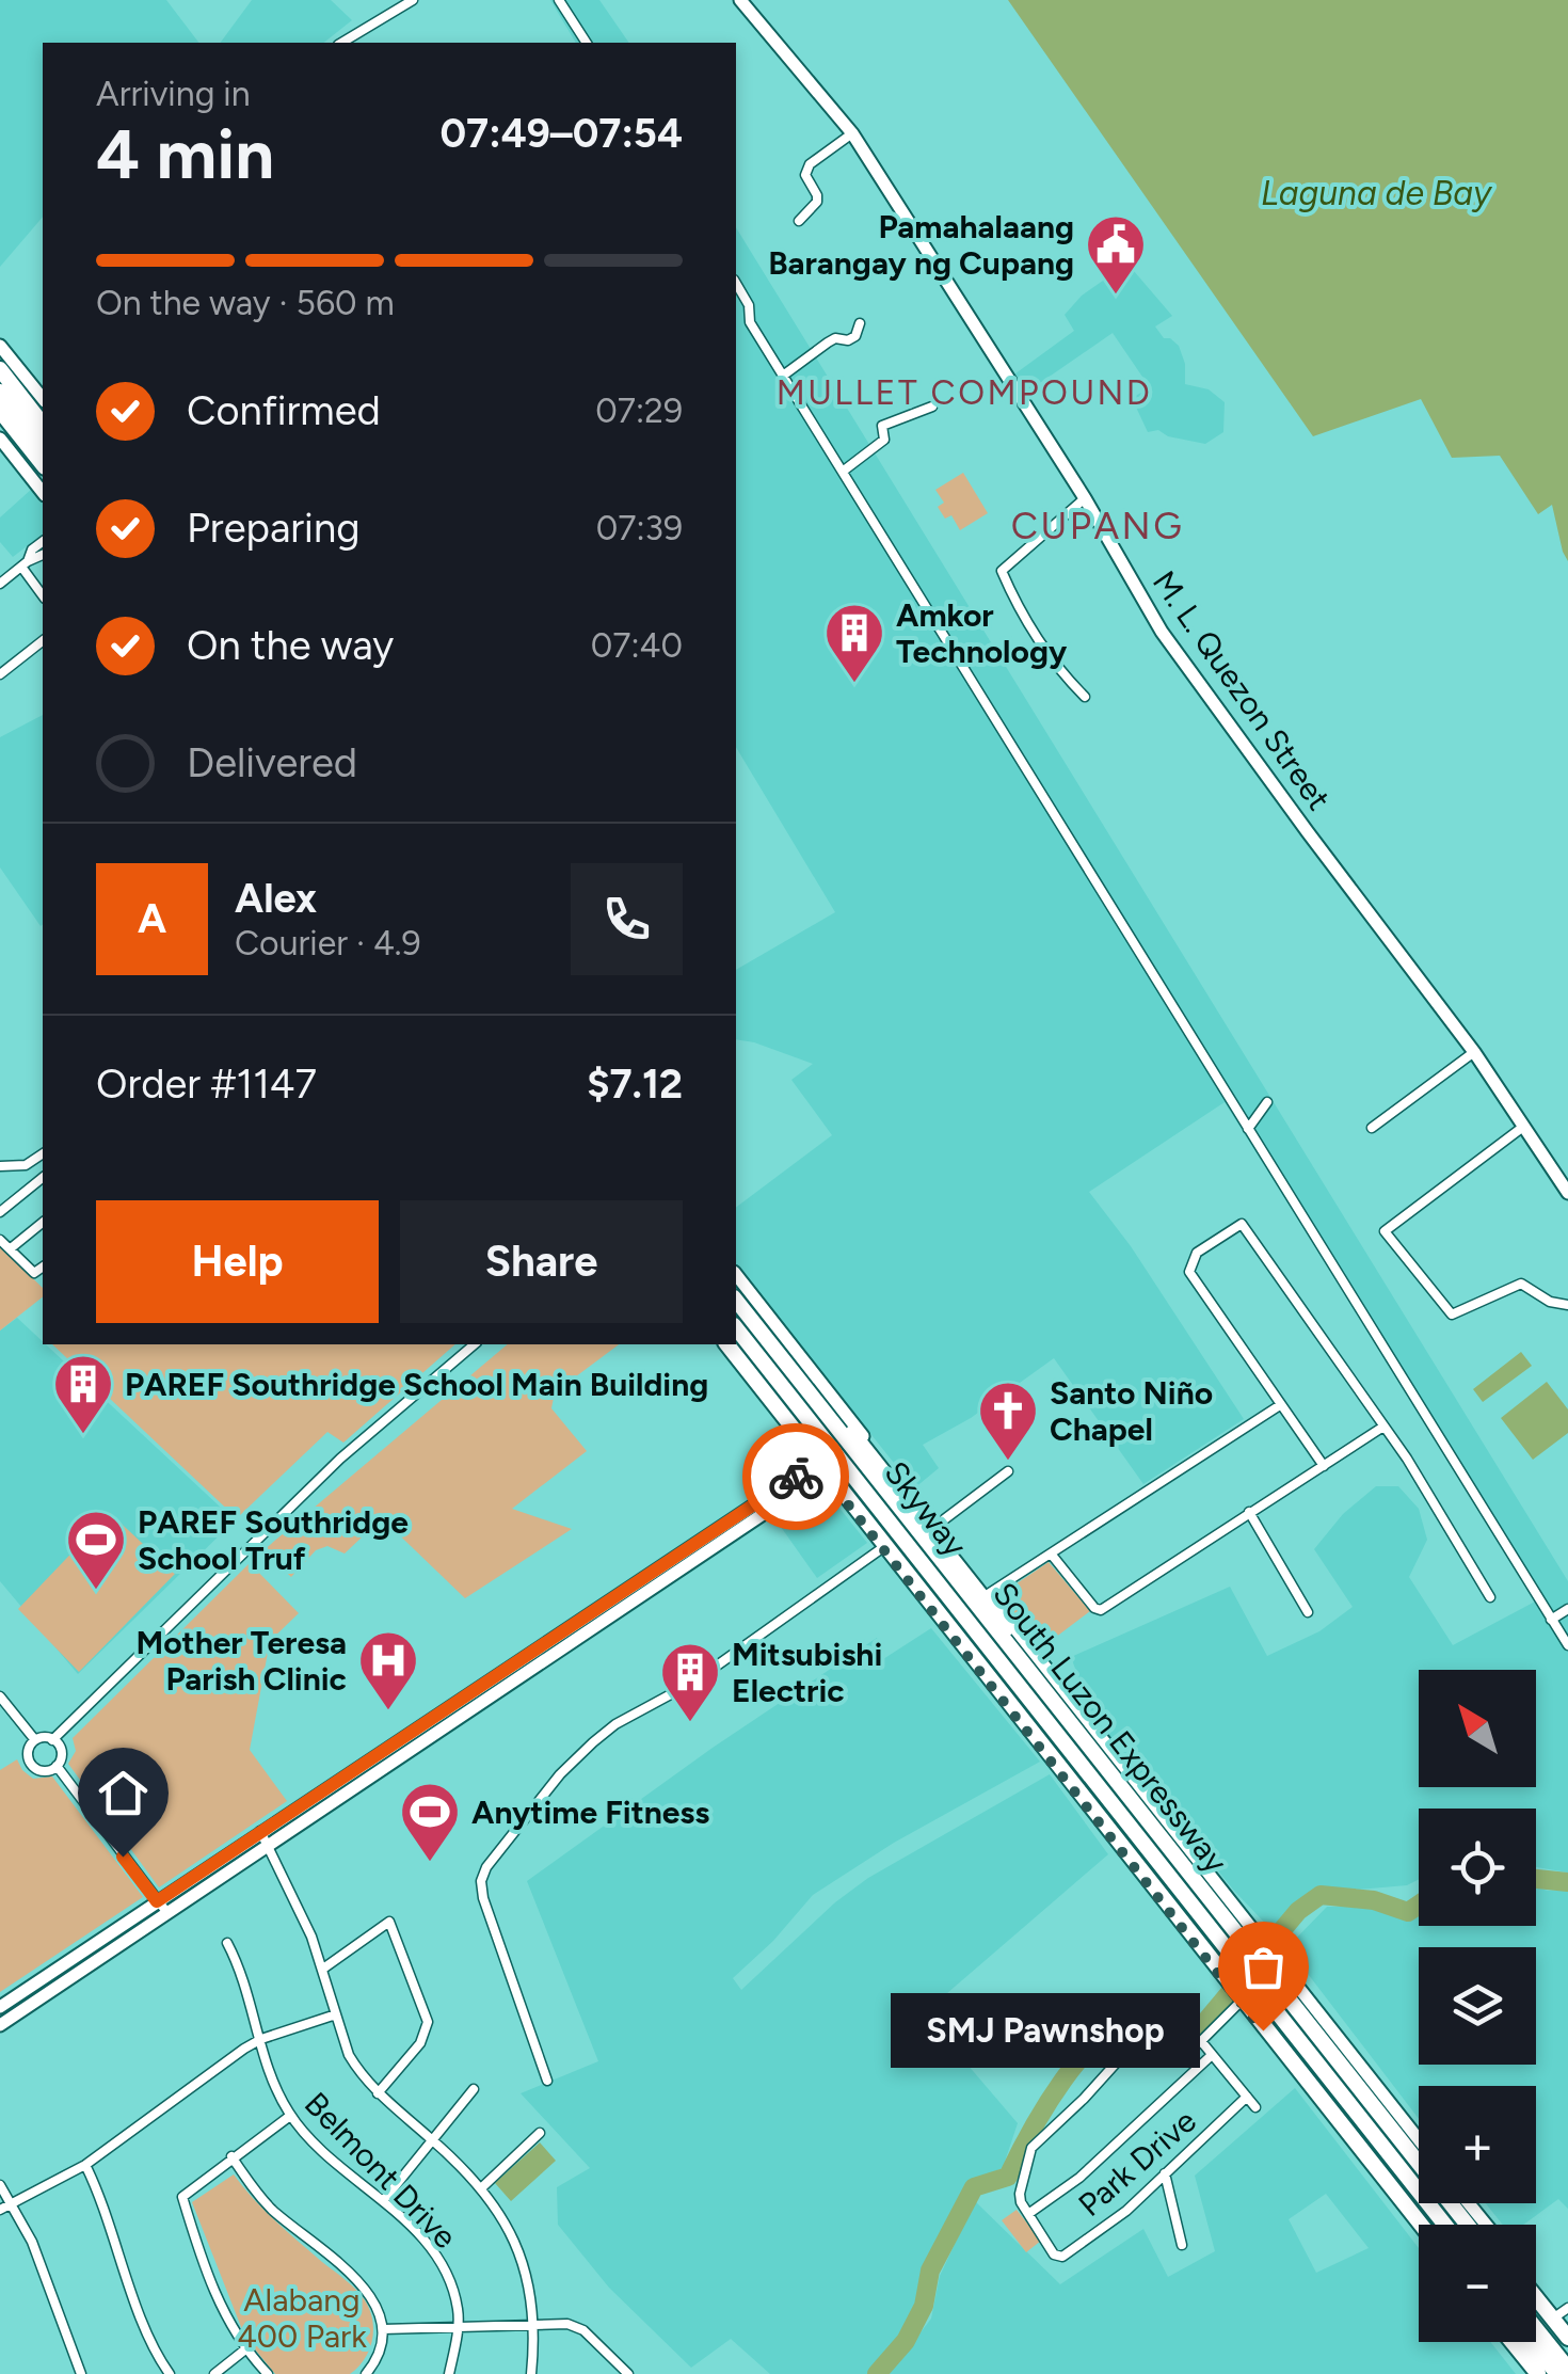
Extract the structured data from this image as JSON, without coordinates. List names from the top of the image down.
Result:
{
  "streets": {
    "highway": ["Skyway", "South Luzon Expressway"],
    "main road": ["M. L. Quezon Street"],
    "street": ["Park Drive", "Belmont Drive"]
  },
  "districts": ["MULLET COMPOUND", "CUPANG"],
  "water": ["Laguna de Bay"],
  "parks": ["Alabang 400 Park"],
  "places": {
    "public building": ["Pamahalaang Barangay ng Cupang"],
    "building": ["Amkor Technology", "PAREF Southridge School Main Building", "Mitsubishi Electric"],
    "church": ["Santo Niño Chapel"],
    "sports": ["PAREF Southridge School Truf", "Anytime Fitness"],
    "hospital": ["Mother Teresa Parish Clinic"],
    "other": ["SMJ Pawnshop"]
  },
  "north": "top left",
  "page": {
    "heading": ["4 min", "Arriving in", "07:49–07:54"],
    "panel": [
      "Alex",
      "Courier · 4.9",
      "Order #1147",
      "$7.12"
    ],
    "bar": "On the way · 560 m",
    "list": [
      ["Confirmed", "07:29"],
      ["Preparing", "07:39"],
      ["On the way", "07:40"],
      "Delivered"
    ],
    "round": "A",
    "buttons": ["Help", "Share"],
    "map_buttons": ["+", "−"],
    "bubble": "SMJ Pawnshop"
  }
}
